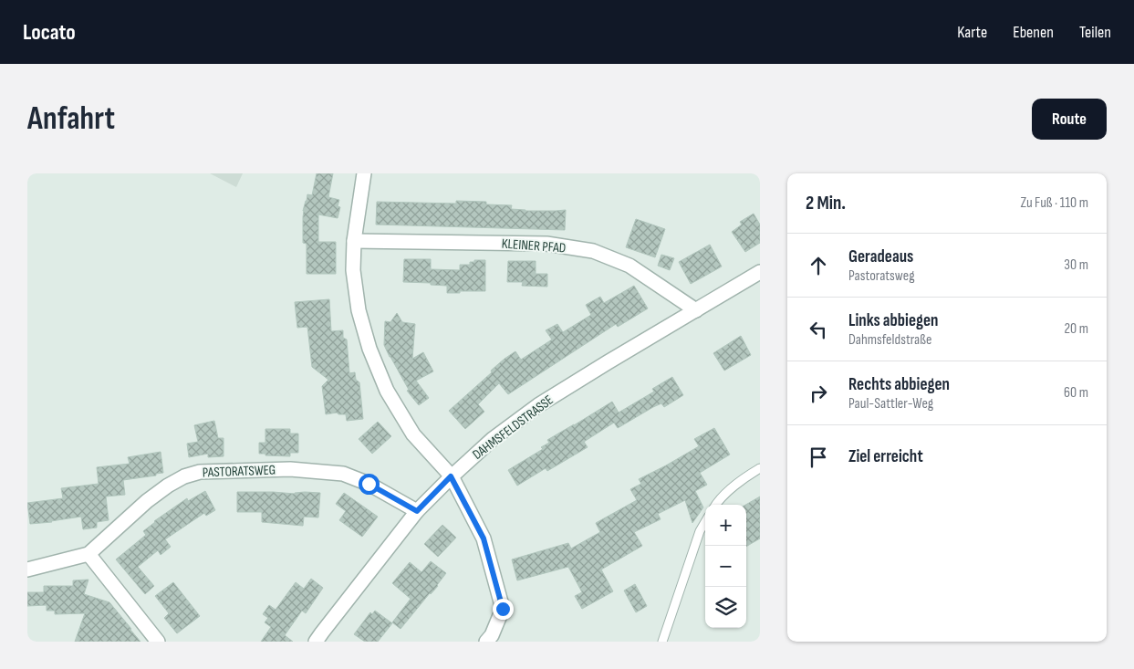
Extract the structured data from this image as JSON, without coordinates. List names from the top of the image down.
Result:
{
  "streets": {
    "street": ["KLEINER PFAD", "DAHMSFELDSTRASSE", "PASTORATSWEG"]
  },
  "crossings": [
    ["KLEINER PFAD", "DAHMSFELDSTRASSE"],
    ["DAHMSFELDSTRASSE", "PASTORATSWEG"]
  ],
  "page": {
    "header": "Locato",
    "nav": ["Karte", "Ebenen", "Teilen"],
    "buttons": "Route",
    "title": "Anfahrt",
    "heading": ["2 Min.", "Zu Fuß · 110 m"],
    "list": [
      ["Geradeaus", "Pastoratsweg", "30 m"],
      ["Links abbiegen", "Dahmsfeldstraße", "20 m"],
      ["Rechts abbiegen", "Paul-Sattler-Weg", "60 m"],
      "Ziel erreicht"
    ],
    "map_buttons": ["+", "−"]
  }
}
